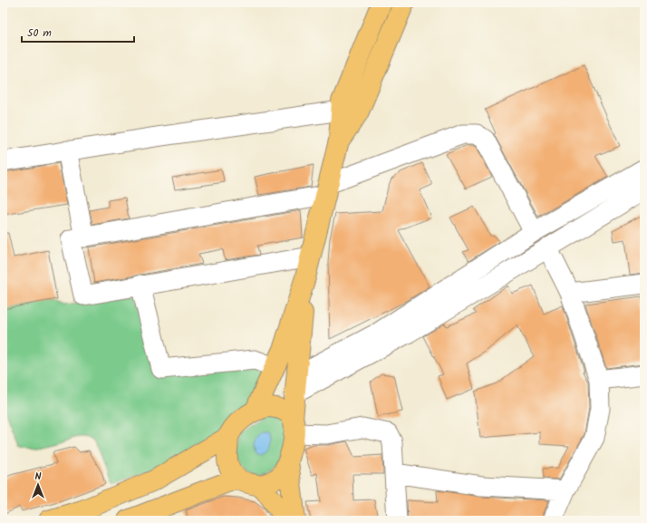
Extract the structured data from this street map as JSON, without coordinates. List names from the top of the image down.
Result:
{
  "scale_bar": "50 m",
  "north": "top"
}
